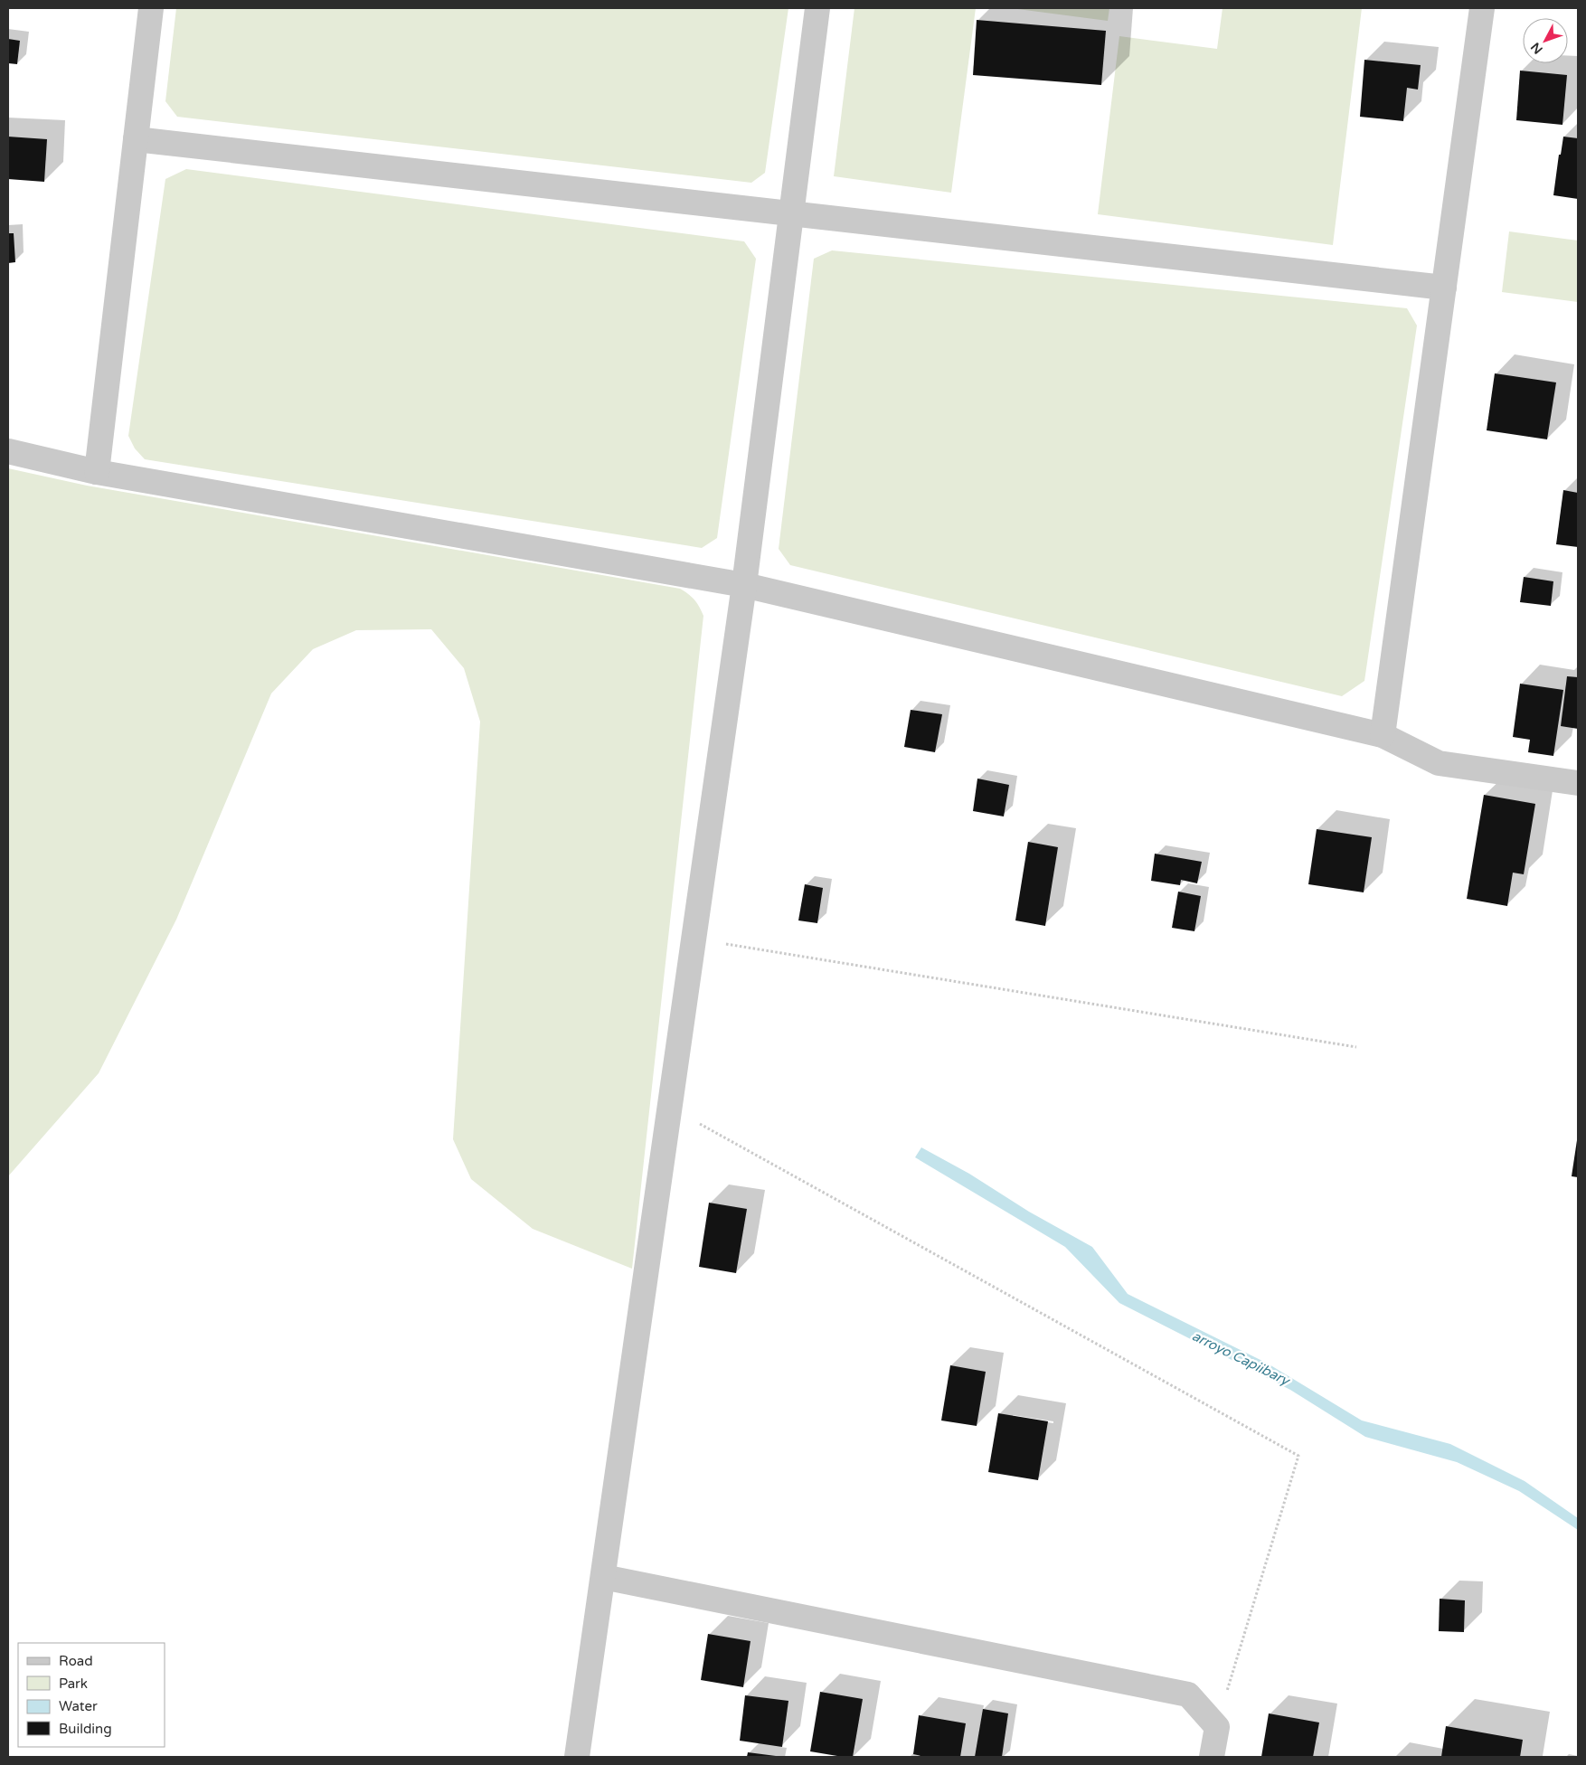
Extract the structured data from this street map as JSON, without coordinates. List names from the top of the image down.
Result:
{
  "water": ["arroyo Capiibary"],
  "legend": [
    "Road",
    "Park",
    "Water",
    "Building"
  ],
  "north": "bottom left"
}
